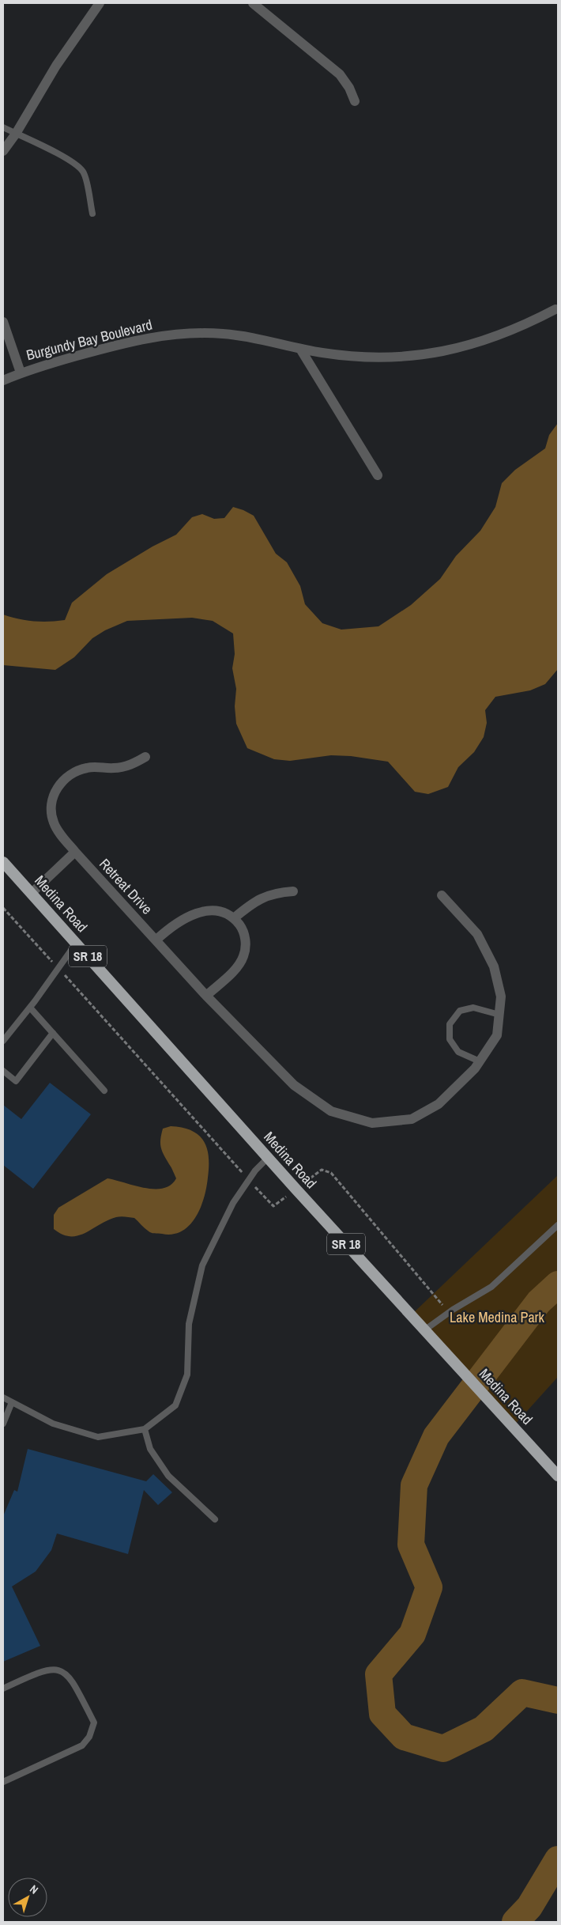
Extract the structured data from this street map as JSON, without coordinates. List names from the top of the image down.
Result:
{
  "streets": {
    "highway": ["Medina Road", "SR 18"],
    "street": ["Burgundy Bay Boulevard", "Retreat Drive"]
  },
  "parks": ["Lake Medina Park"],
  "north": "top right"
}
